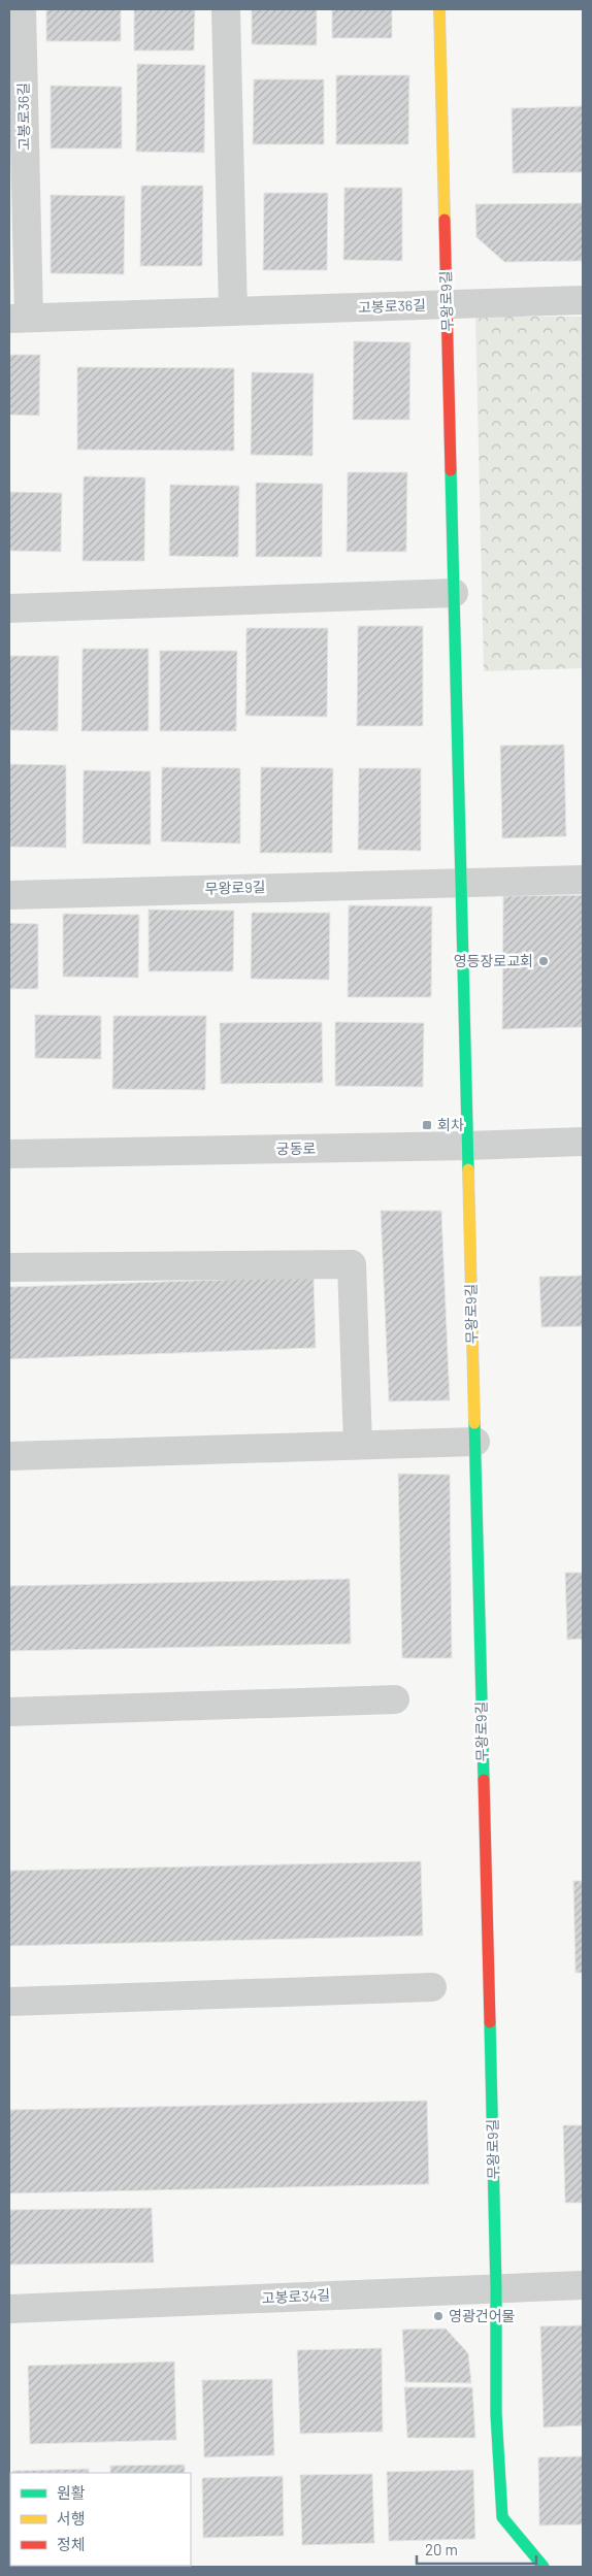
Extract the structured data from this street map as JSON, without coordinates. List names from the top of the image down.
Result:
{
  "streets": {
    "street": [
      "고봉로36길",
      "무왕로9길",
      "궁동로",
      "고봉로34길"
    ]
  },
  "crossings": [
    ["고봉로36길", "무왕로9길"],
    ["무왕로9길", "궁동로"],
    ["무왕로9길", "고봉로34길"]
  ],
  "places": {
    "other": ["영등장로교회", "영광건어물"],
    "transit": ["회차"]
  },
  "legend": ["원활", "서행", "정체"],
  "scale_bar": "20 m"
}
